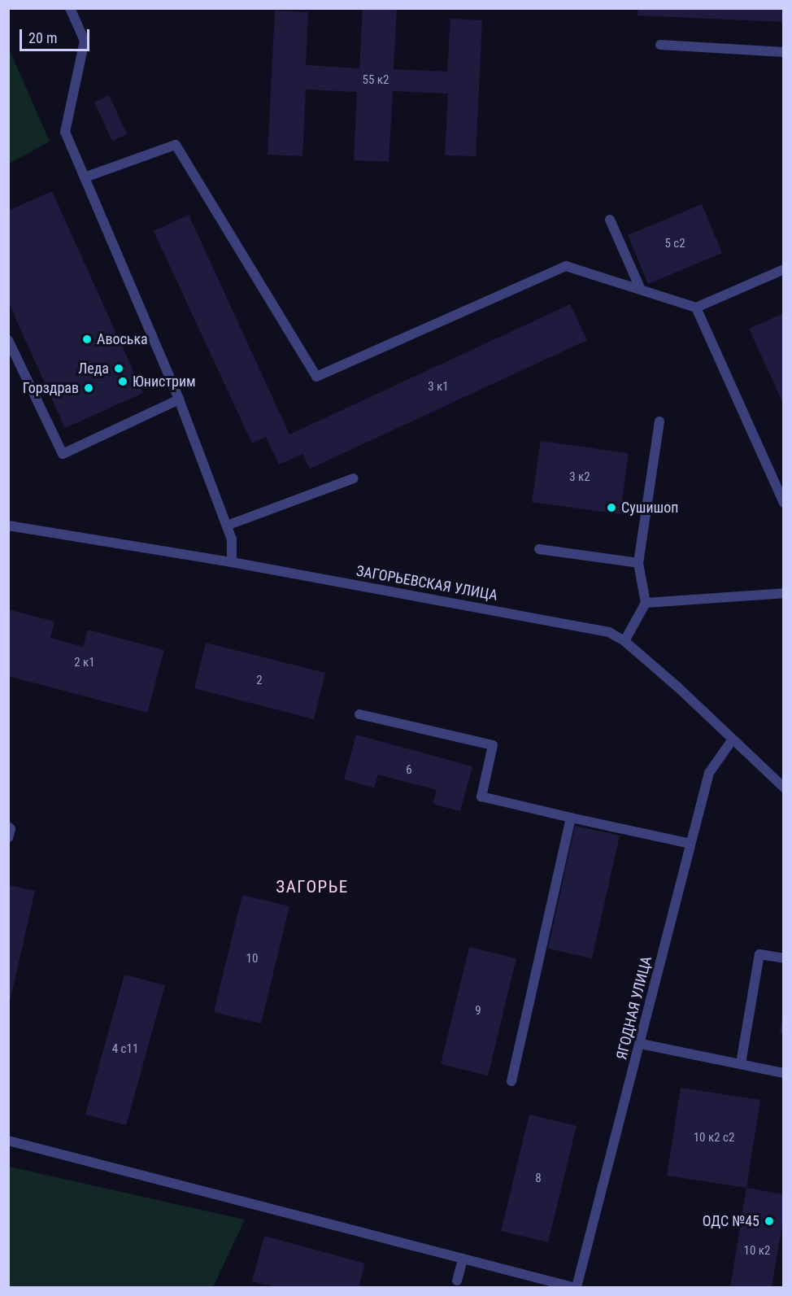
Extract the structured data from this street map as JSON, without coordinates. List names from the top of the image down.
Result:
{
  "streets": {
    "street": ["ЗАГОРЬЕВСКАЯ УЛИЦА", "ЯГОДНАЯ УЛИЦА"]
  },
  "crossings": [
    ["ЗАГОРЬЕВСКАЯ УЛИЦА", "ЯГОДНАЯ УЛИЦА"]
  ],
  "districts": ["ЗАГОРЬЕ"],
  "places": [
    "Авоська",
    "Леда",
    "Юнистрим",
    "Горздрав",
    "Сушишоп",
    "ОДС №45"
  ],
  "house_numbers": [
    "55 к2",
    "5 с2",
    "3 к1",
    "3 к2",
    "2 к1",
    "2",
    "6",
    "10",
    "9",
    "4 с11",
    "10 к2 с2",
    "8",
    "10 к2"
  ],
  "scale_bar": "20 m"
}
